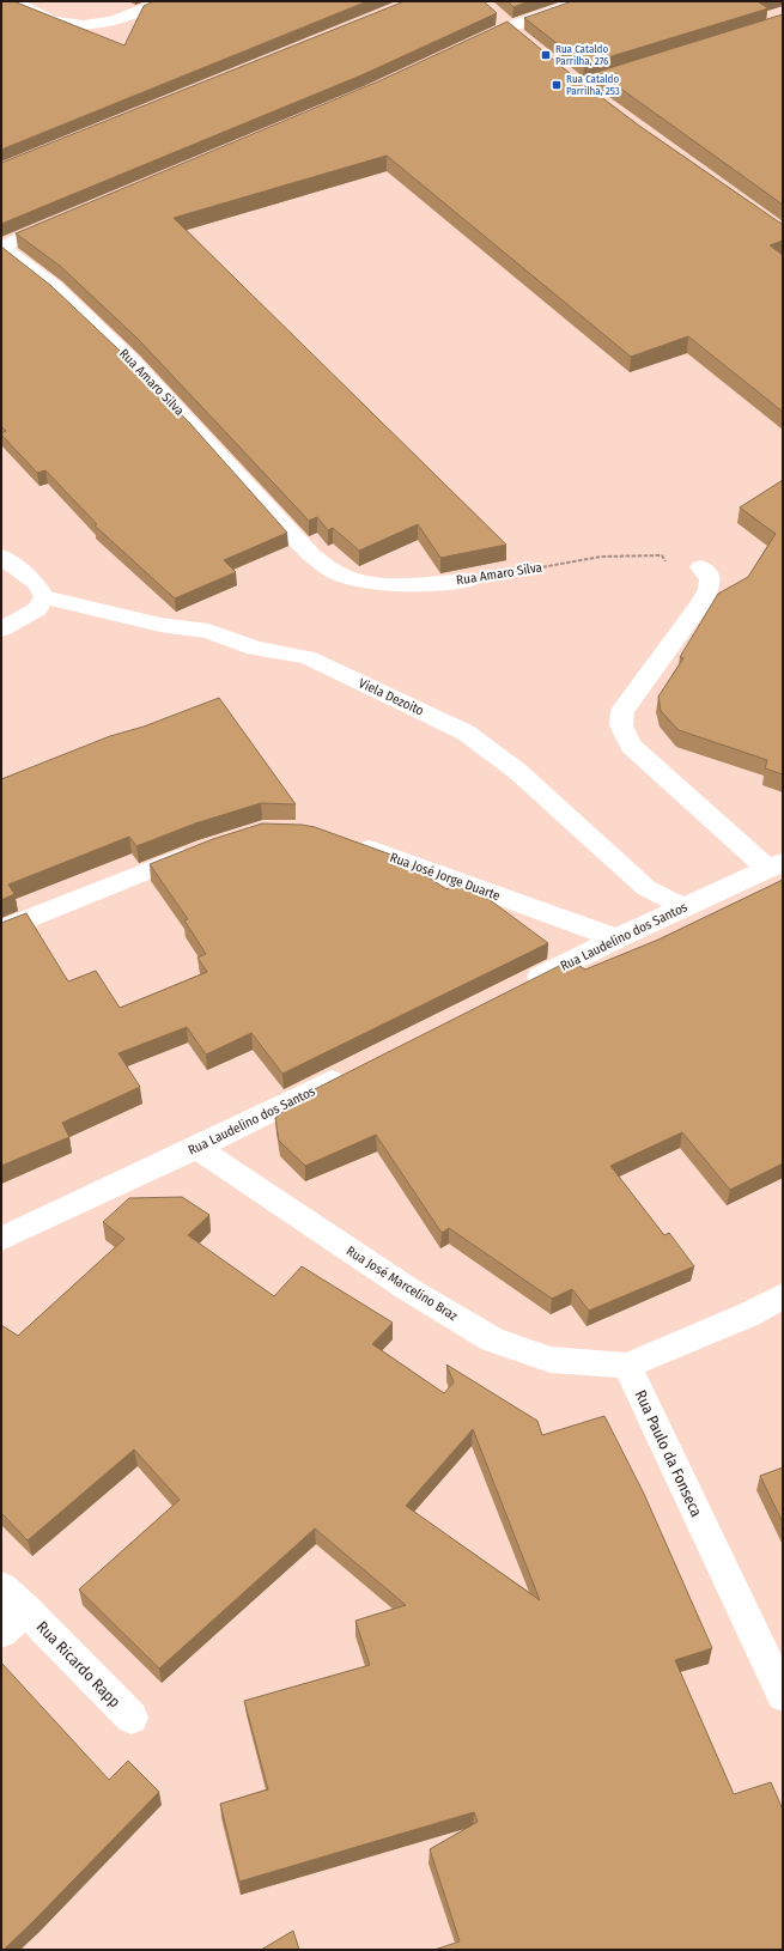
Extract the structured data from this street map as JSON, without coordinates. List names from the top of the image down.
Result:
{
  "streets": {
    "street": [
      "Rua Amaro Silva",
      "Viela Dezoito",
      "Rua José Jorge Duarte",
      "Rua Laudelino dos Santos",
      "Rua José Marcelino Braz",
      "Rua Paulo da Fonseca",
      "Rua Ricardo Rapp"
    ]
  },
  "crossings": [
    ["Viela Dezoito", "Rua Laudelino dos Santos"],
    ["Rua José Jorge Duarte", "Rua Laudelino dos Santos"],
    ["Rua Laudelino dos Santos", "Rua José Marcelino Braz"],
    ["Rua José Marcelino Braz", "Rua Paulo da Fonseca"]
  ],
  "places": {
    "transit": ["Rua Cataldo Parrilha, 276", "Rua Cataldo Parrilha, 253"]
  }
}
